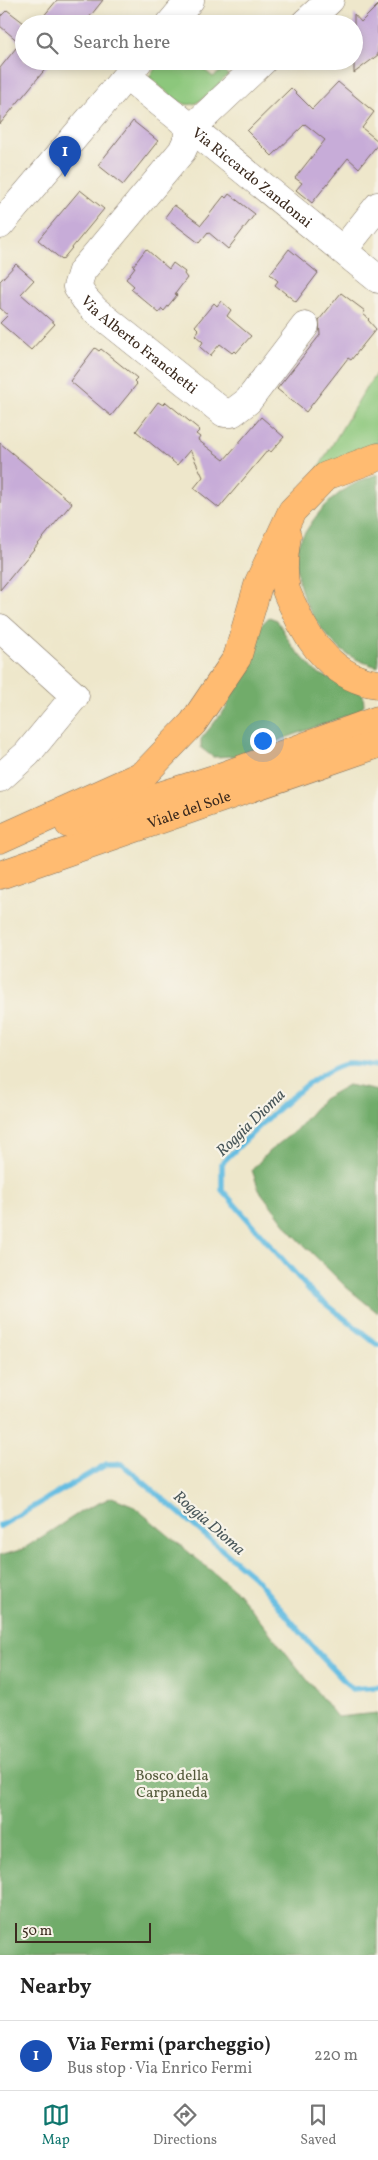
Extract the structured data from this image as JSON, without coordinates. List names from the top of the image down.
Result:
{
  "streets": {
    "highway": ["Viale del Sole"],
    "street": ["Via Riccardo Zandonai", "Via Alberto Franchetti"]
  },
  "crossings": [
    ["Via Riccardo Zandonai", "Via Alberto Franchetti"]
  ],
  "water": ["Roggia Dioma"],
  "parks": ["Bosco della Carpaneda"],
  "scale_bar": "50 m",
  "page": {
    "search": "Search here",
    "pins": "1",
    "scale": "50 m",
    "heading": "Nearby",
    "list": [
      {
        "mark": "1",
        "name": "Via Fermi (parcheggio)",
        "note": "Bus stop · Via Enrico Fermi",
        "value": "220 m"
      }
    ],
    "nav": ["Map", "Directions", "Saved"]
  }
}
